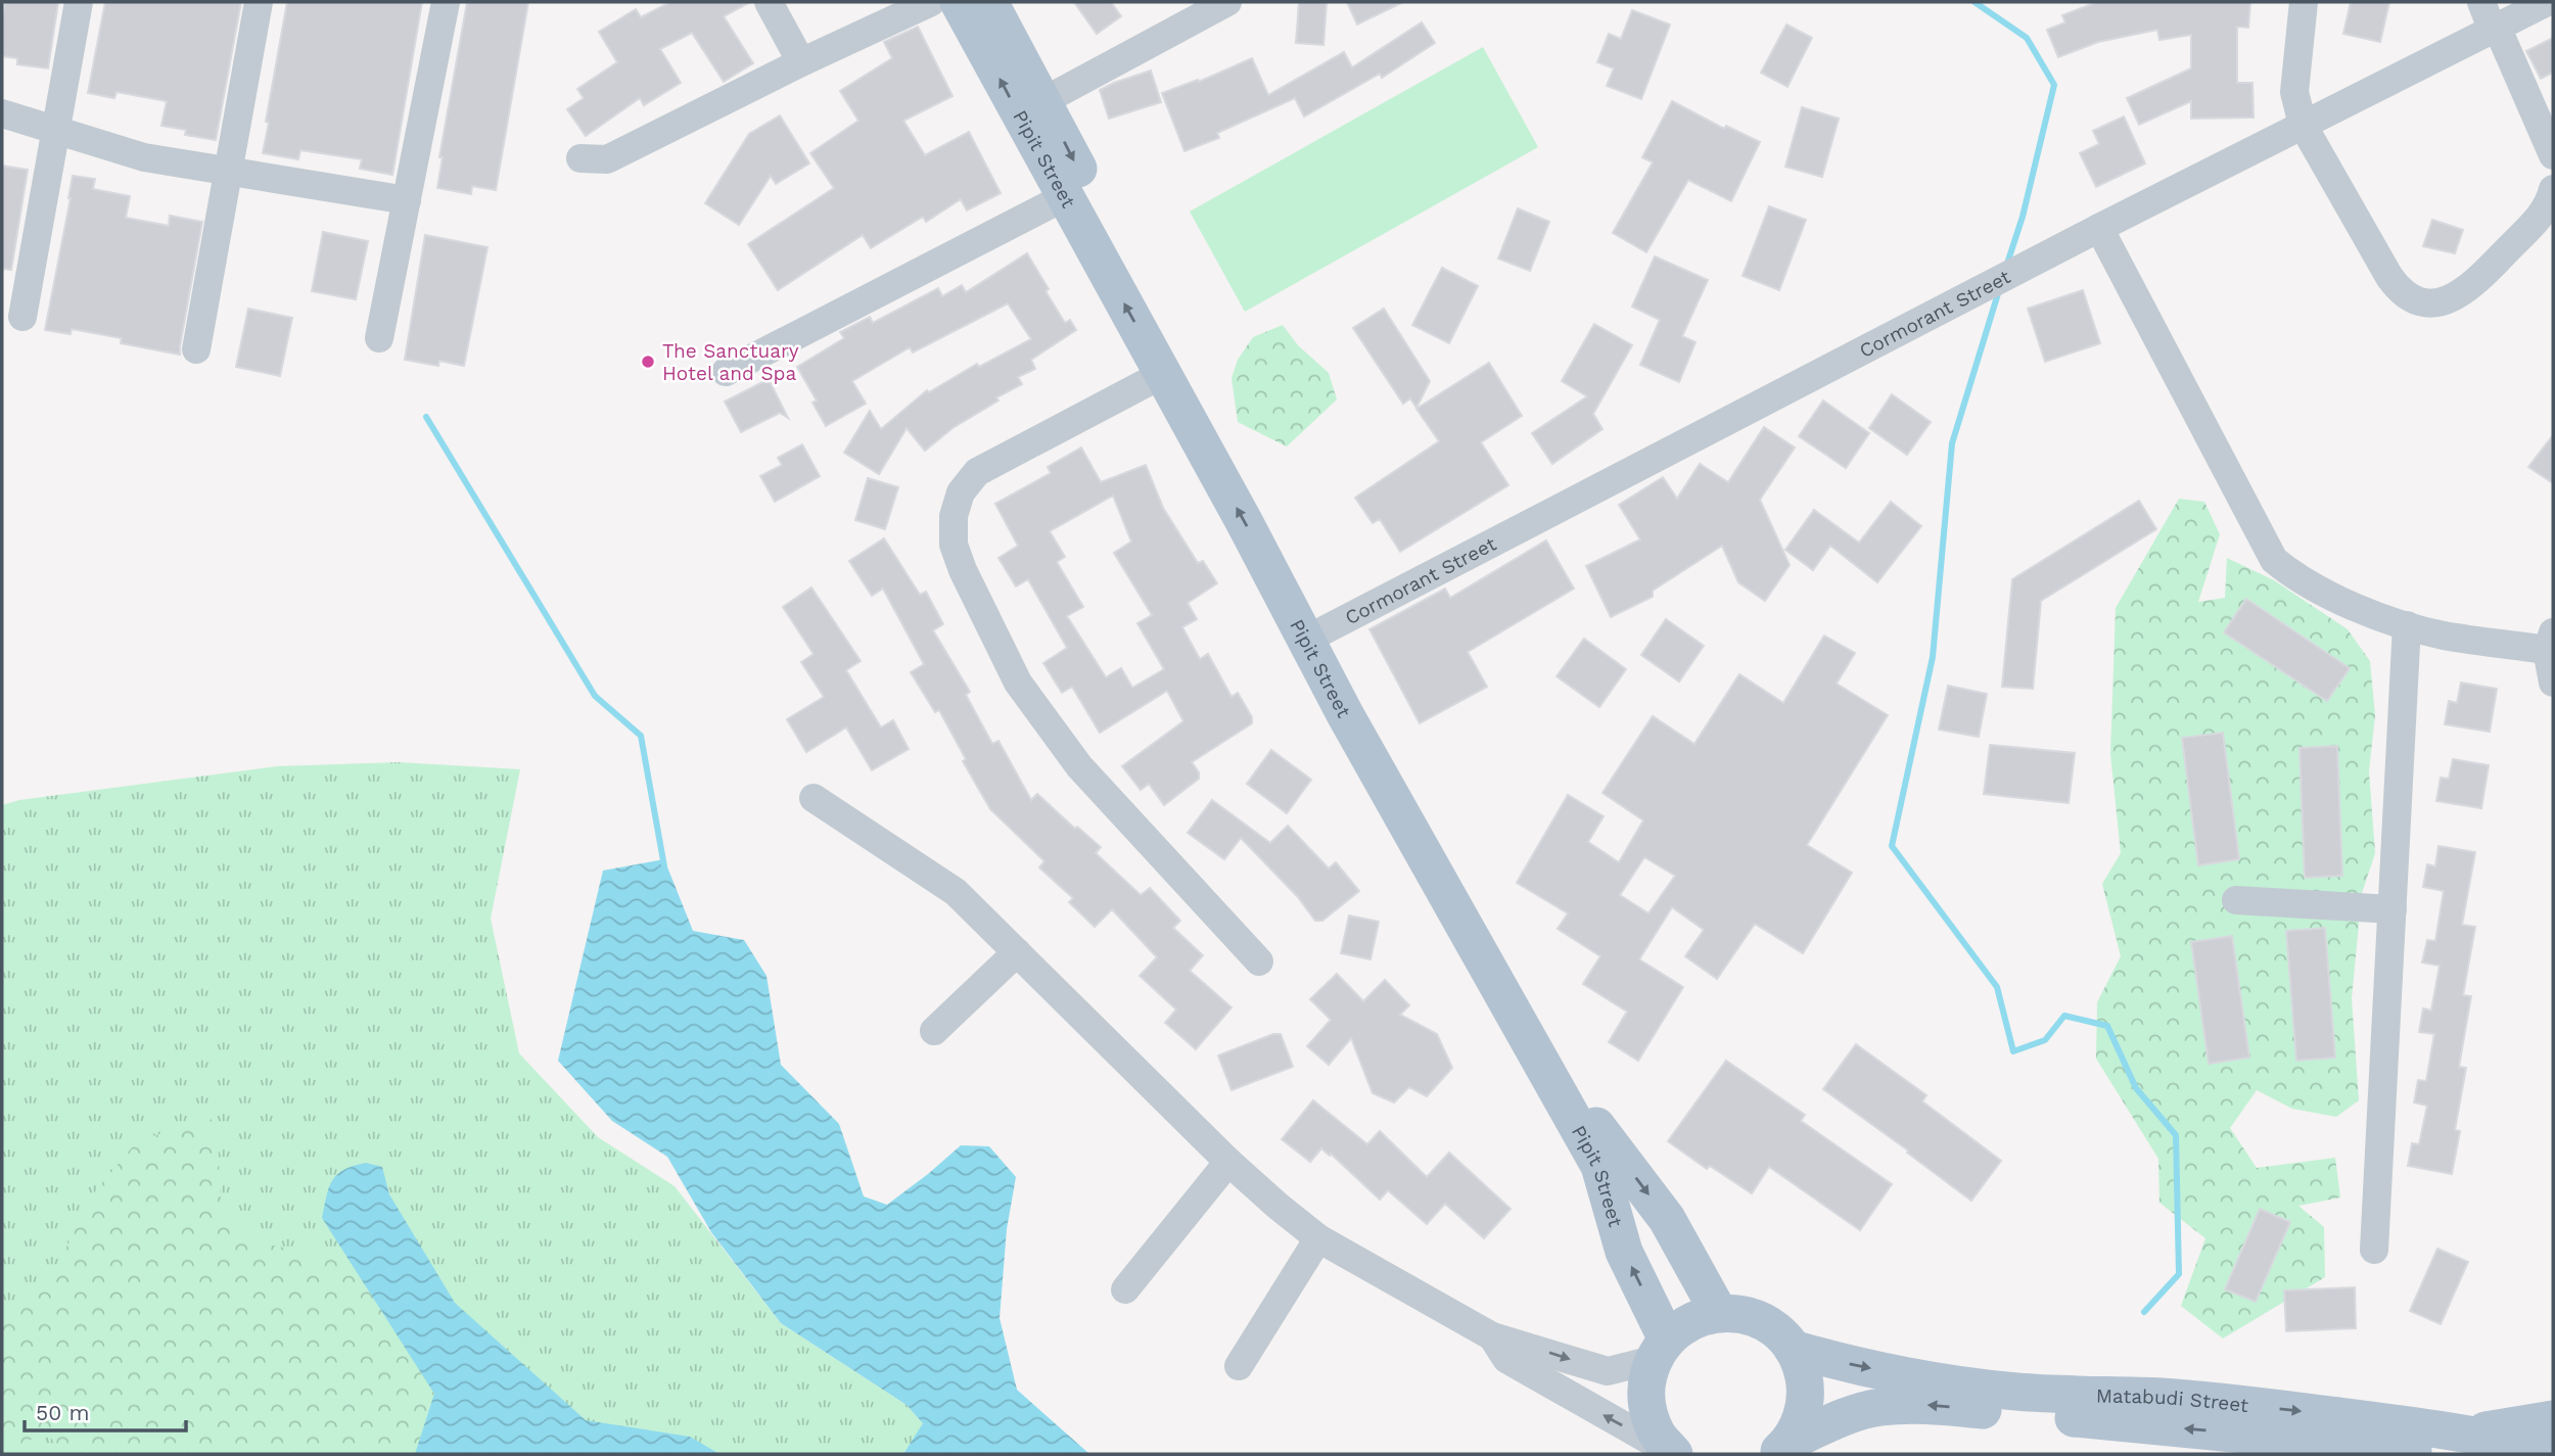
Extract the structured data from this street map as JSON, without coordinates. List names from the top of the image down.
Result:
{
  "streets": {
    "main road": ["Pipit Street", "Matabudi Street"],
    "street": ["Cormorant Street"]
  },
  "crossings": [
    ["Pipit Street", "Cormorant Street"]
  ],
  "places": ["The Sanctuary Hotel and Spa"],
  "scale_bar": "50 m"
}
